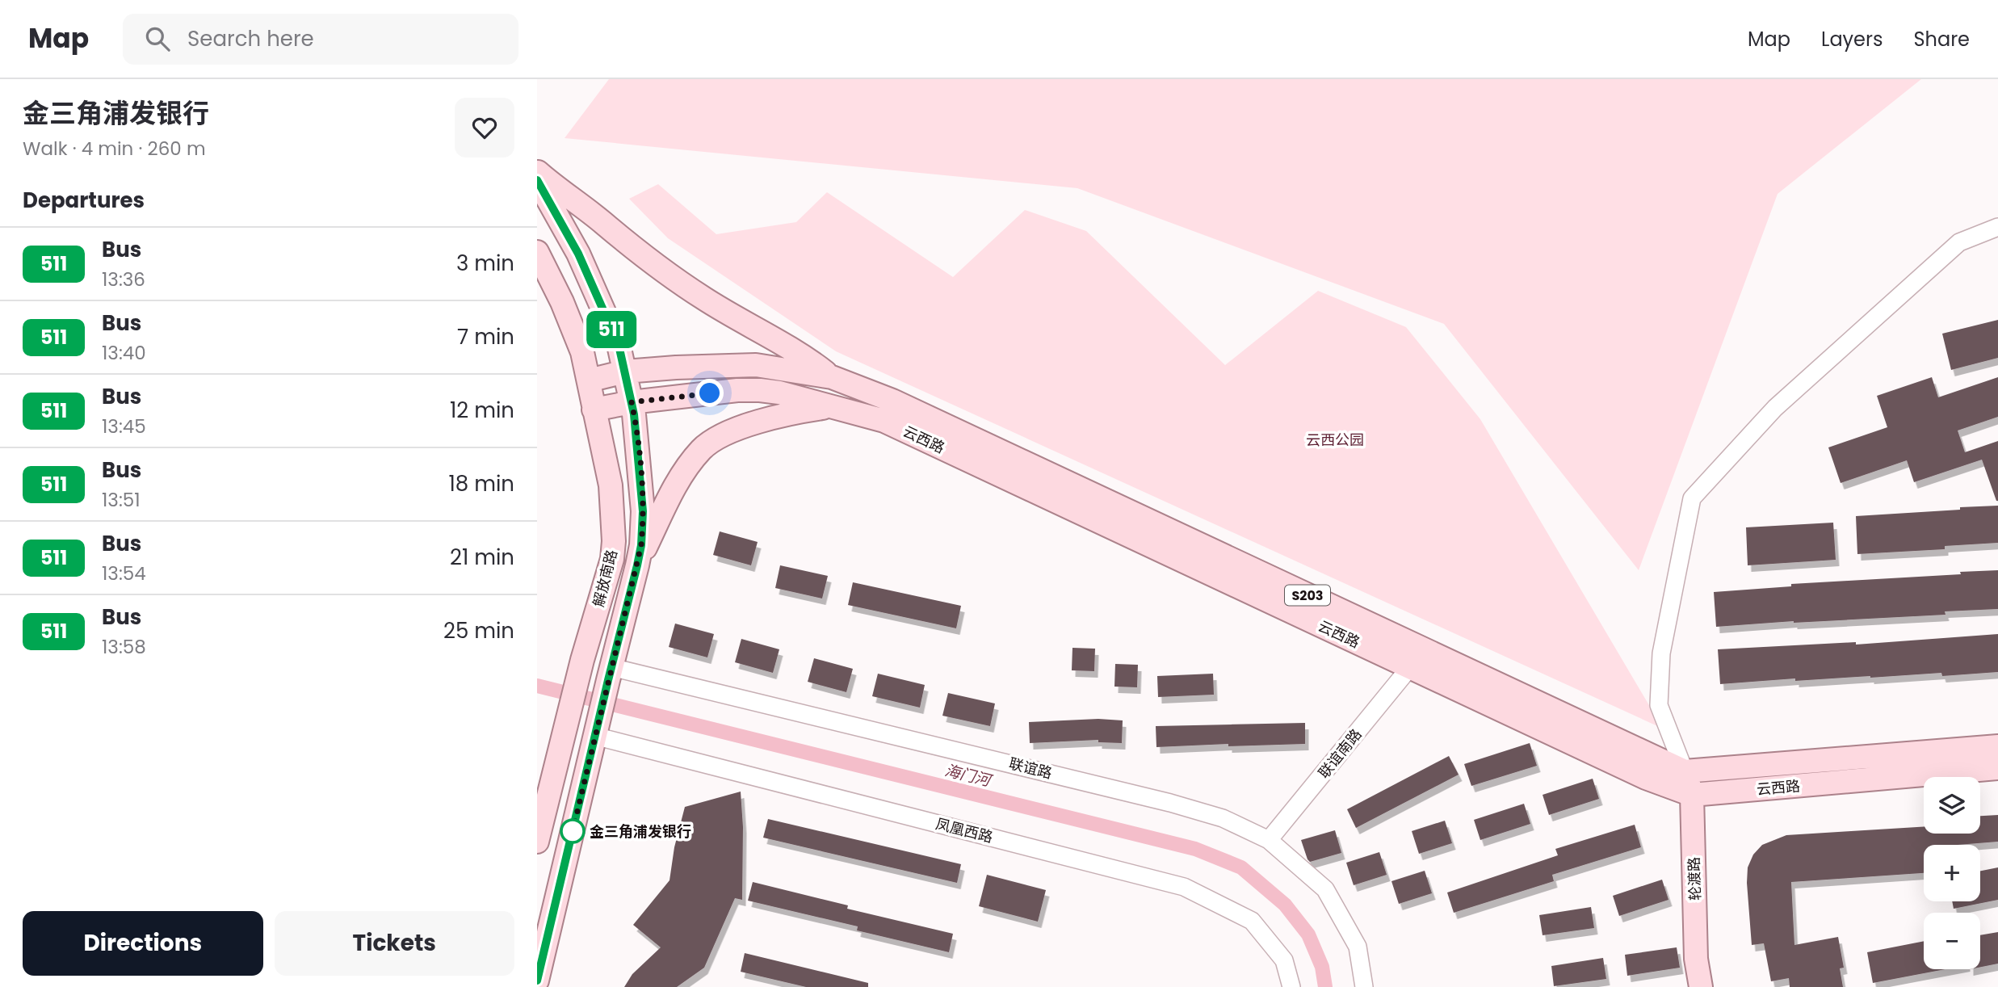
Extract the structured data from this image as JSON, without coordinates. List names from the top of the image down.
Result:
{
  "streets": {
    "main road": [
      "云西路",
      "解放南路",
      "S203",
      "轮渡路"
    ],
    "street": ["联谊南路", "联谊路", "凤凰西路"]
  },
  "crossings": [
    ["云西路", "解放南路"],
    ["云西路", "联谊南路"],
    ["云西路", "轮渡路"],
    ["解放南路", "联谊路"],
    ["解放南路", "凤凰西路"],
    ["联谊南路", "联谊路"]
  ],
  "water": ["海门河"],
  "parks": ["云西公园"],
  "places": ["金三角浦发银行"],
  "lines": ["bus line 511"],
  "page": {
    "header": "Map",
    "search": "Search here",
    "nav": ["Map", "Layers", "Share"],
    "heading": [
      ["金三角浦发银行", "Walk · 4 min · 260 m"],
      "Departures"
    ],
    "on_map": "511",
    "list": [
      {
        "mark": "511",
        "name": "Bus",
        "note": "13:36",
        "value": "3 min"
      },
      {
        "mark": "511",
        "name": "Bus",
        "note": "13:40",
        "value": "7 min"
      },
      {
        "mark": "511",
        "name": "Bus",
        "note": "13:45",
        "value": "12 min"
      },
      {
        "mark": "511",
        "name": "Bus",
        "note": "13:51",
        "value": "18 min"
      },
      {
        "mark": "511",
        "name": "Bus",
        "note": "13:54",
        "value": "21 min"
      },
      {
        "mark": "511",
        "name": "Bus",
        "note": "13:58",
        "value": "25 min"
      }
    ],
    "map_buttons": ["+", "−"],
    "buttons": ["Directions", "Tickets"]
  }
}
